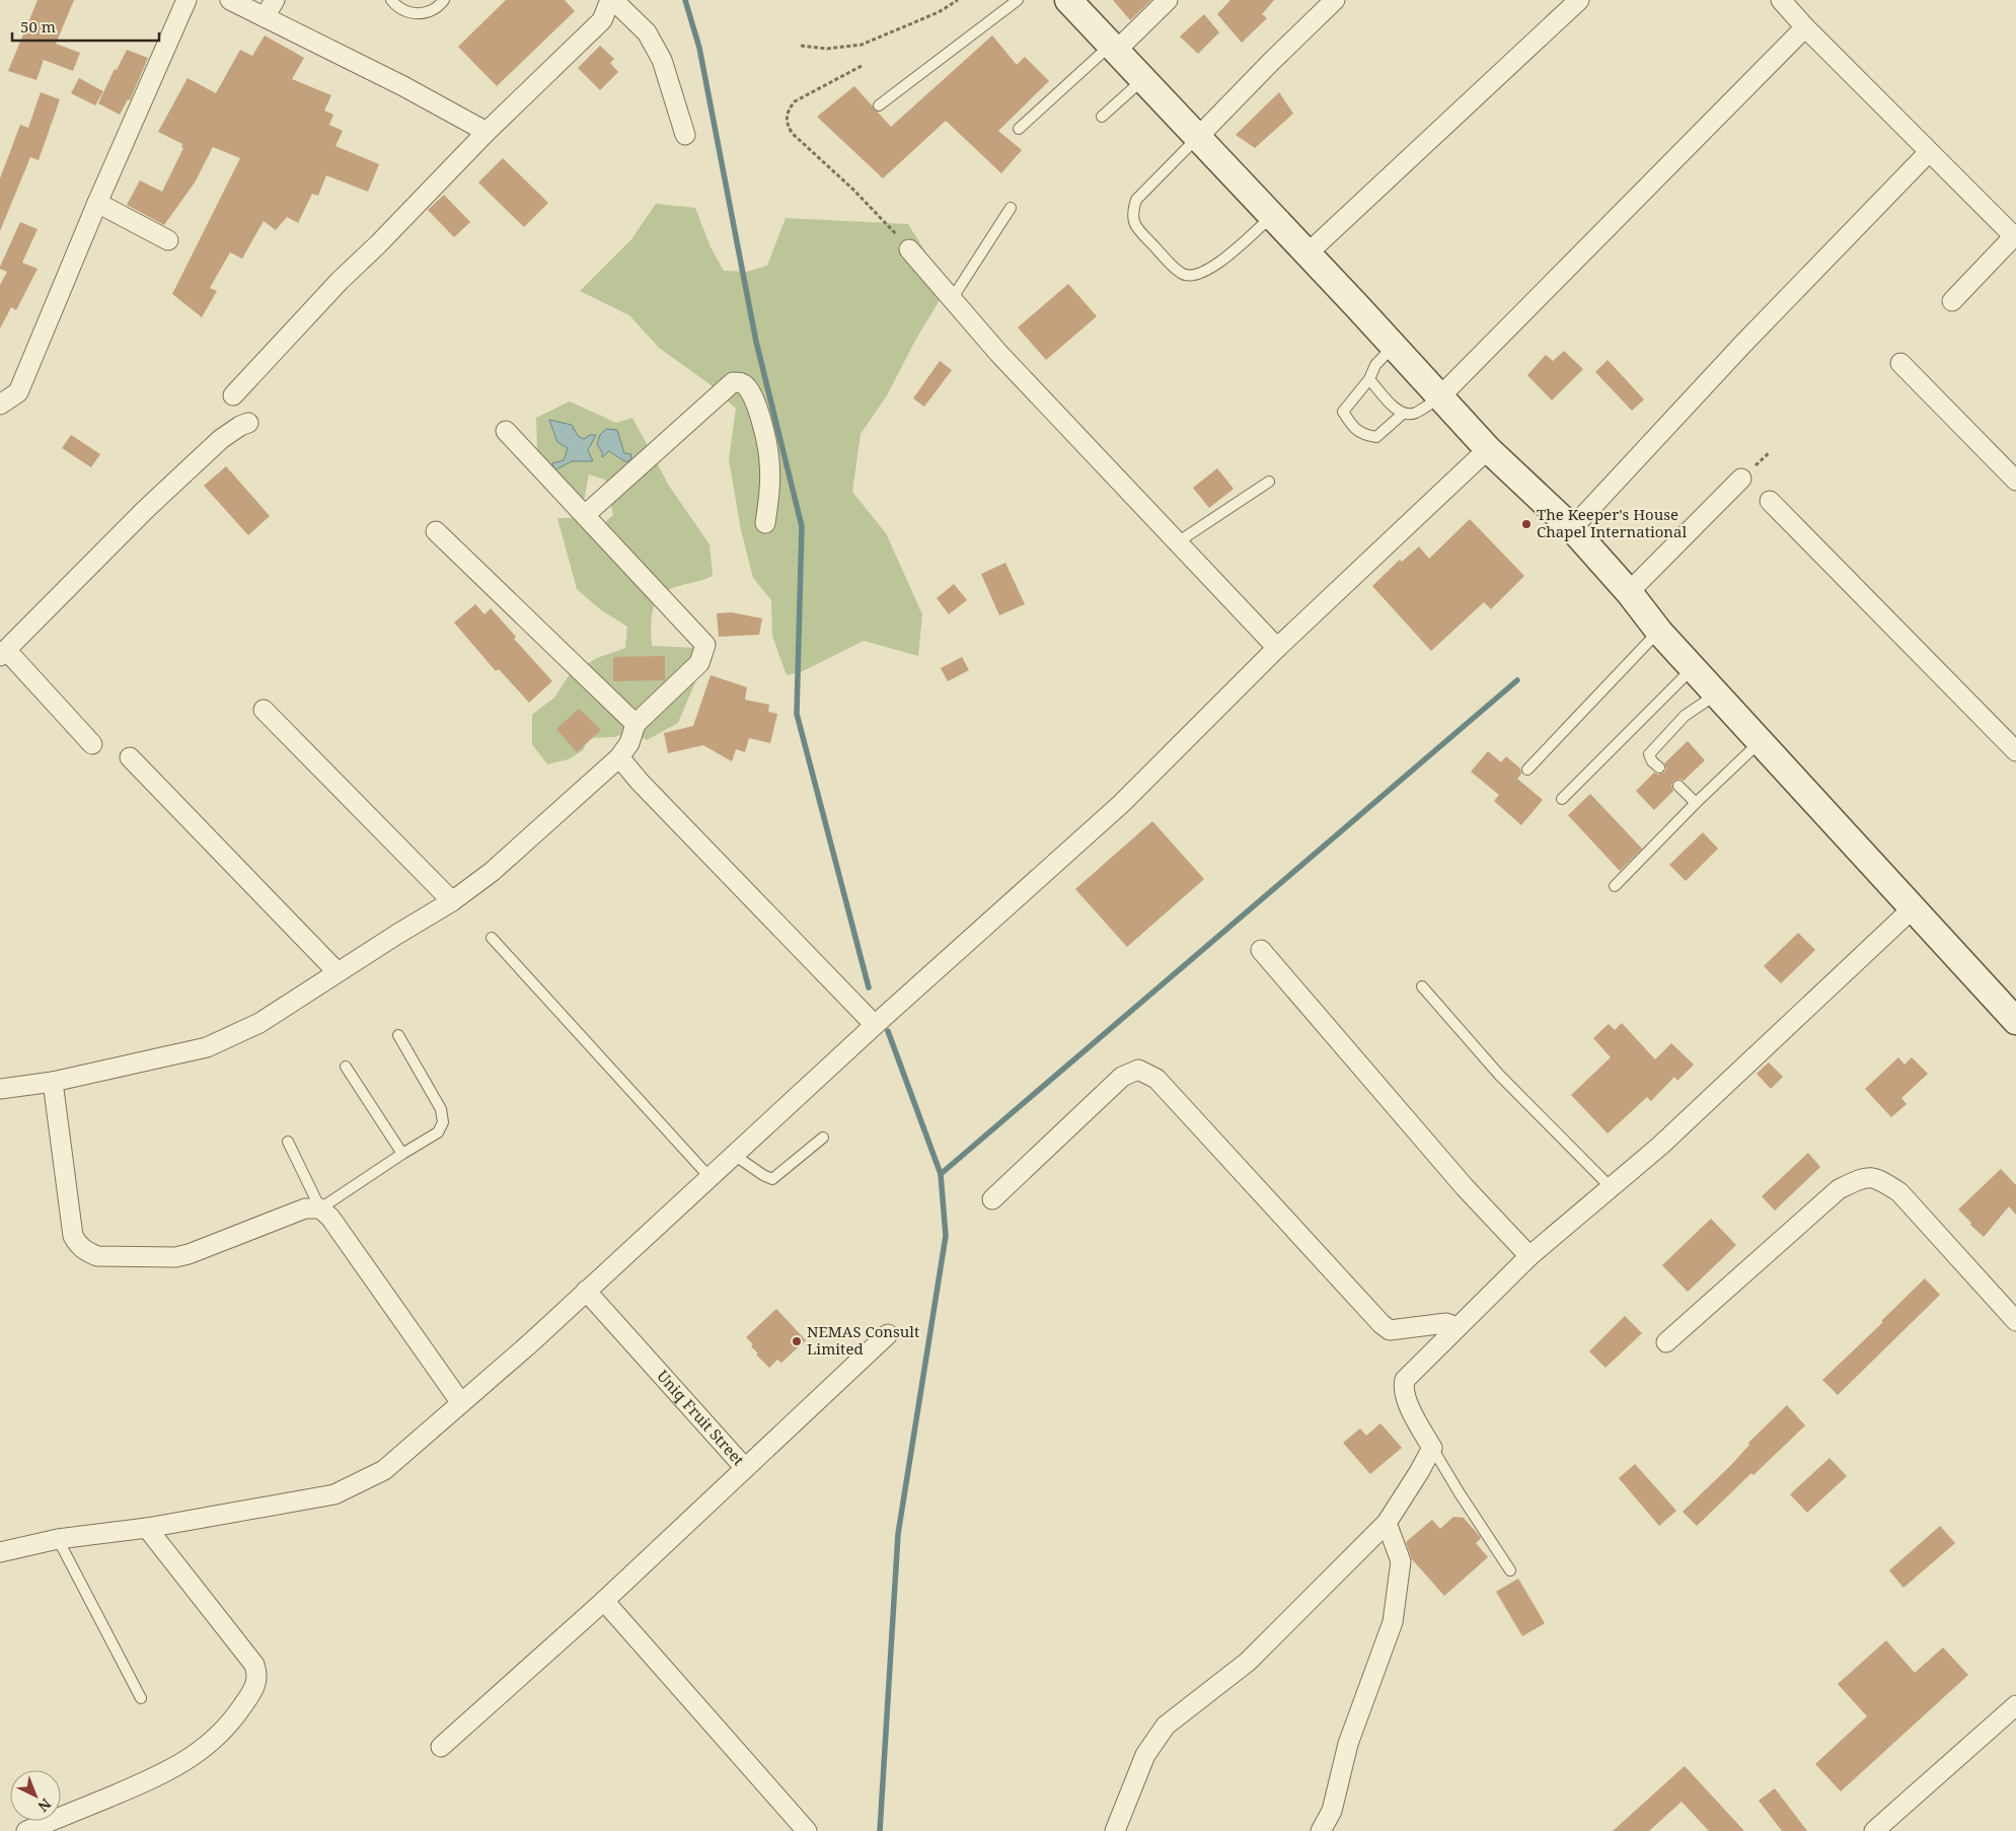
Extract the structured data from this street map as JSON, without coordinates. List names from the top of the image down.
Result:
{
  "streets": {
    "street": ["Uniq Fruit Street"]
  },
  "places": ["The Keeper's House Chapel International", "NEMAS Consult Limited"],
  "scale_bar": "50 m",
  "north": "bottom right"
}
